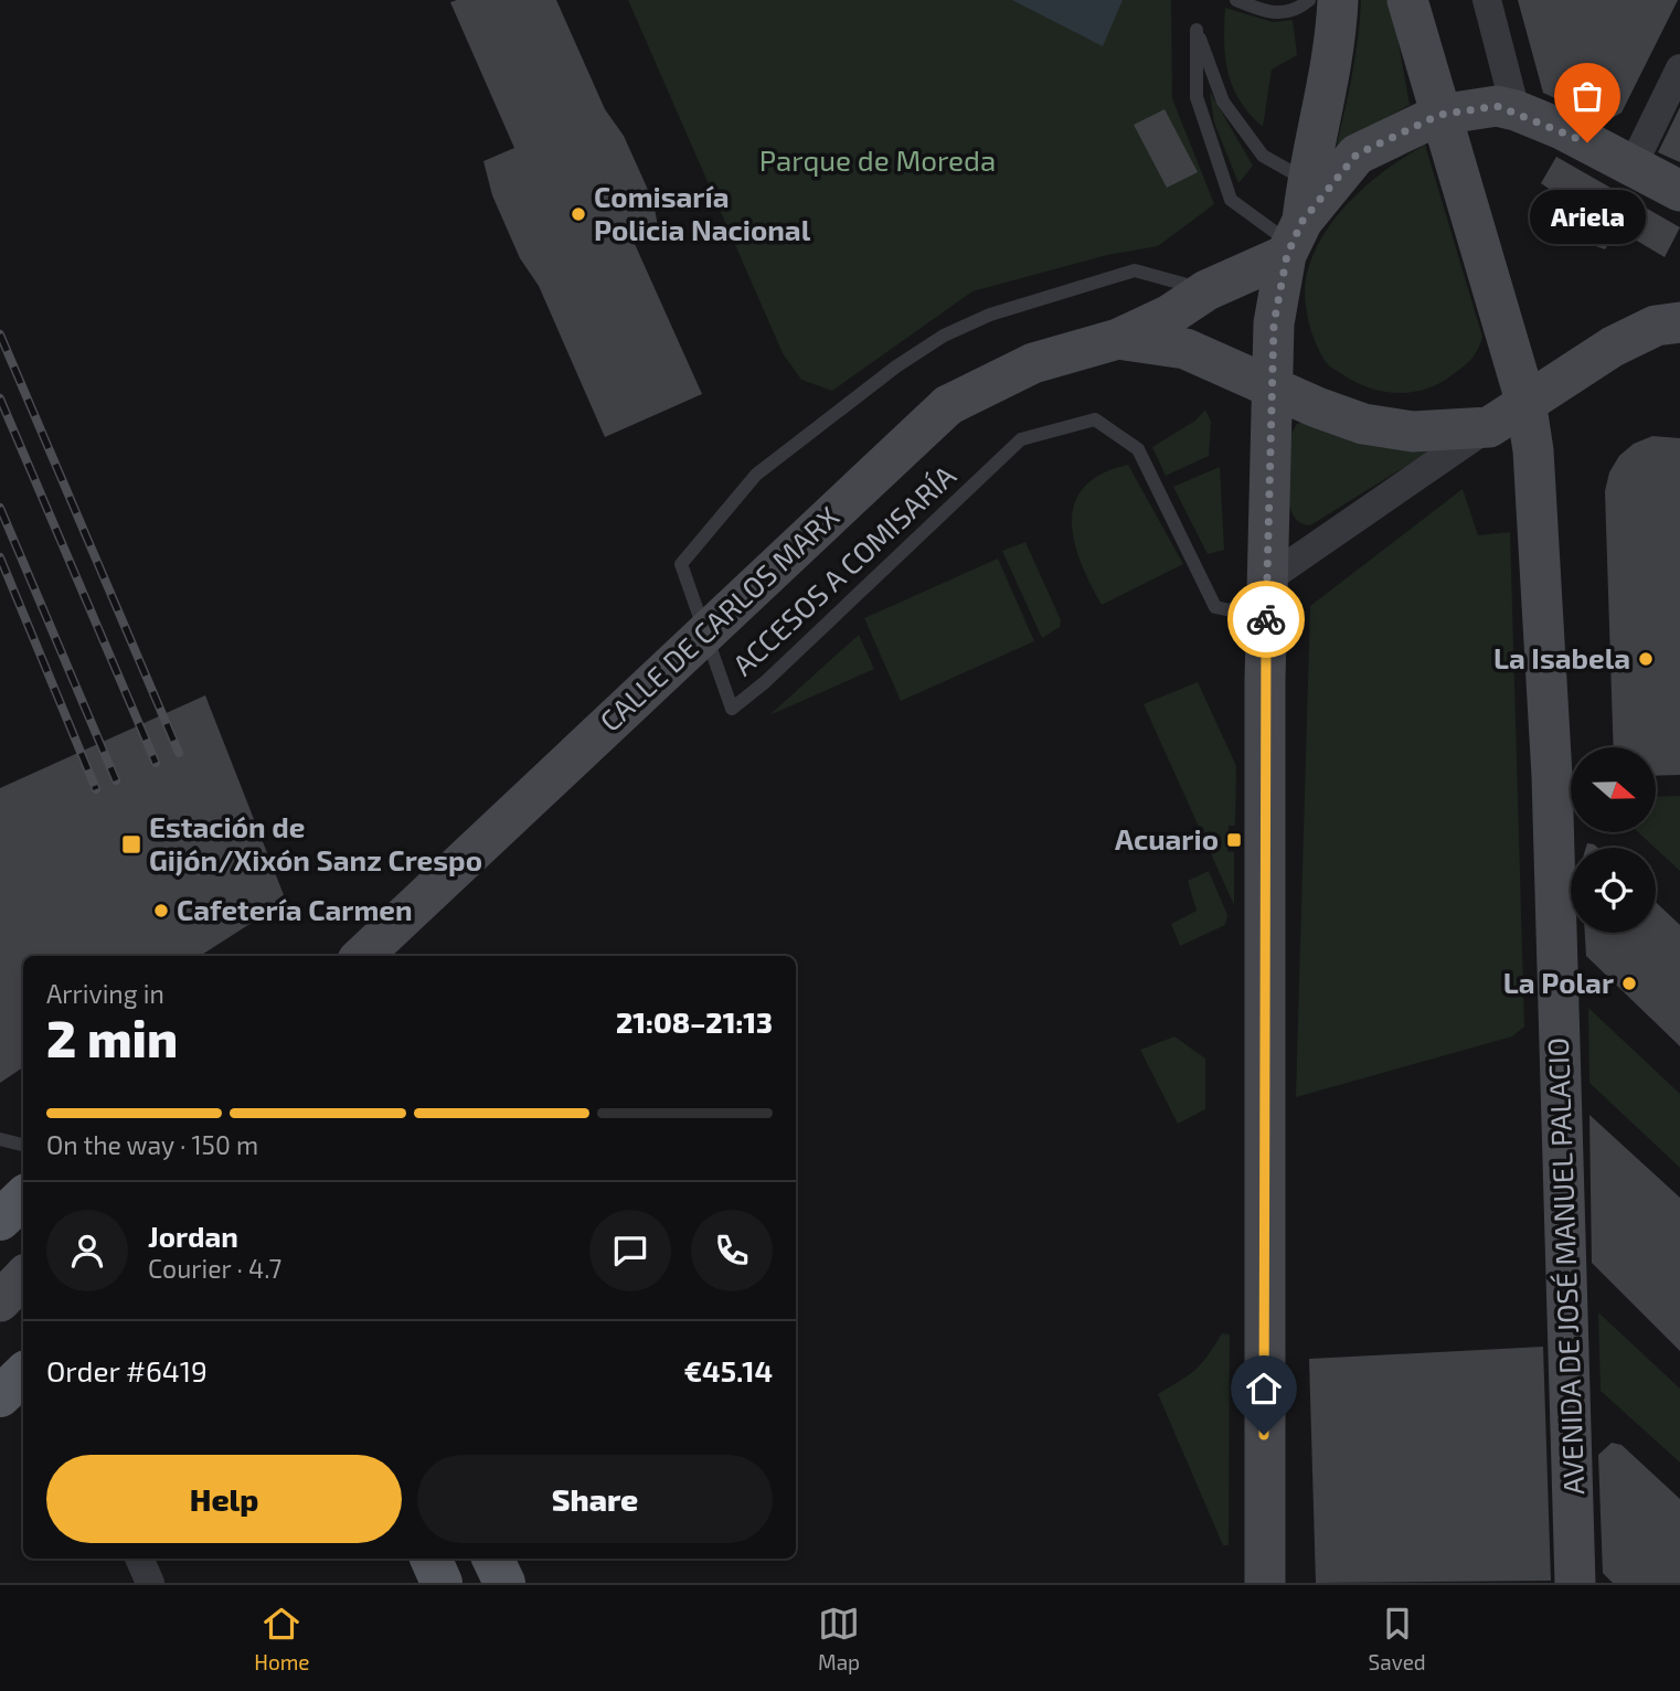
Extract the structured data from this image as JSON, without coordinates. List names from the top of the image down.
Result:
{
  "streets": {
    "main road": ["CALLE DE CARLOS MARX", "AVENIDA DE JOSÉ MANUEL PALACIO"],
    "lane": ["ACCESOS A COMISARÍA"]
  },
  "crossings": [
    ["ACCESOS A COMISARÍA", "CALLE DE CARLOS MARX"]
  ],
  "parks": ["Parque de Moreda"],
  "places": {
    "other": [
      "Ariela",
      "Comisaría Policia Nacional",
      "La Isabela",
      "Cafetería Carmen",
      "La Polar"
    ],
    "transit": ["Acuario", "Estación de Gijón/Xixón Sanz Crespo"]
  },
  "north": "right",
  "page": {
    "bubble": "Ariela",
    "heading": ["2 min", "Arriving in", "21:08–21:13"],
    "panel": [
      "Jordan",
      "Courier · 4.7",
      "Order #6419",
      "€45.14"
    ],
    "bar": "On the way · 150 m",
    "buttons": ["Help", "Share"],
    "tabs": ["Home", "Map", "Saved"]
  }
}
